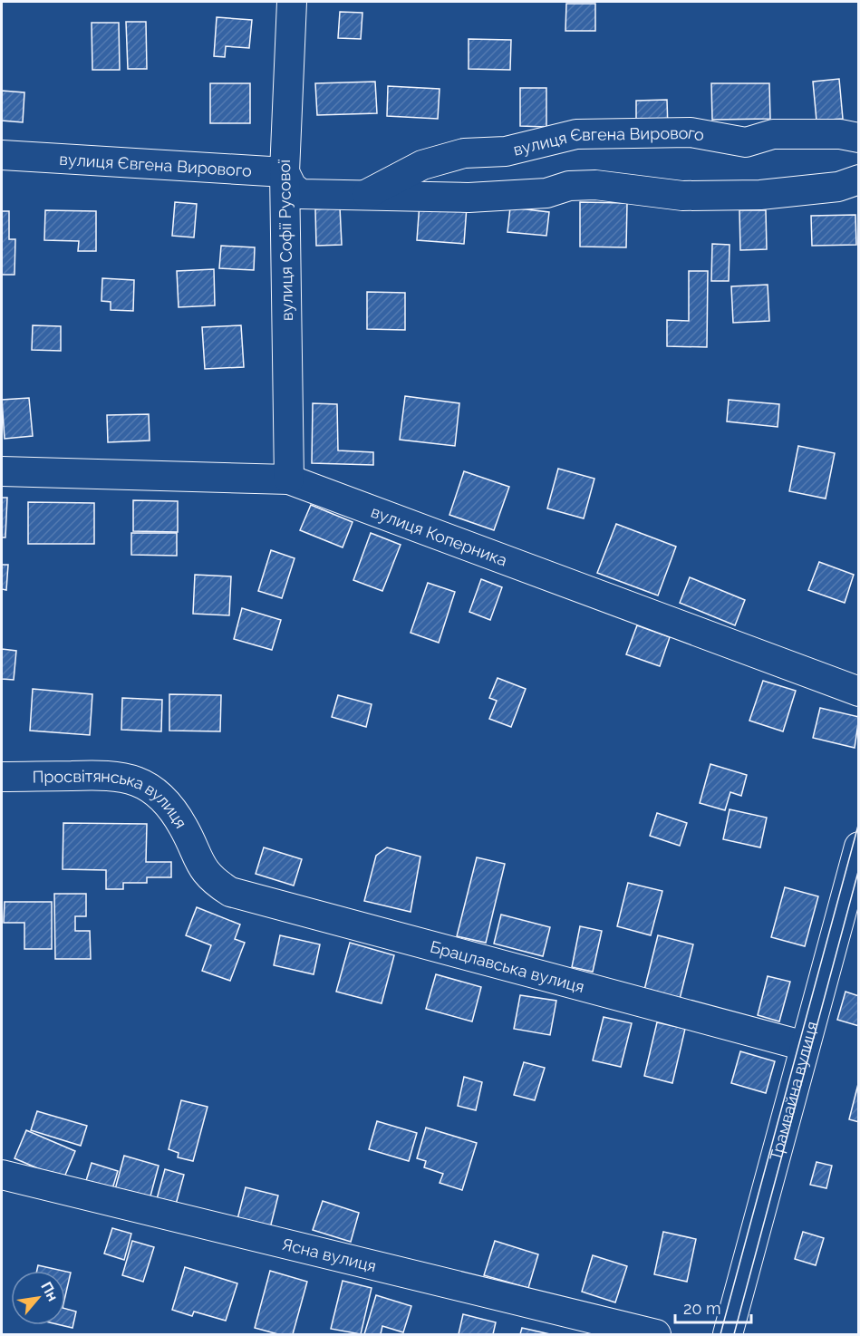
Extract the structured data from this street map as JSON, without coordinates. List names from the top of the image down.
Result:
{
  "streets": {
    "street": [
      "вулиця Євгена Вирового",
      "вулиця Софії Русової",
      "вулиця Коперника",
      "Просвітянська вулиця",
      "Брацлавська вулиця",
      "Трамвайна вулиця",
      "Ясна вулиця"
    ]
  },
  "crossings": [
    ["вулиця Євгена Вирового", "вулиця Софії Русової"],
    ["вулиця Софії Русової", "вулиця Коперника"],
    ["Просвітянська вулиця", "Брацлавська вулиця"],
    ["Брацлавська вулиця", "Трамвайна вулиця"]
  ],
  "scale_bar": "20 m",
  "north": "top right"
}
